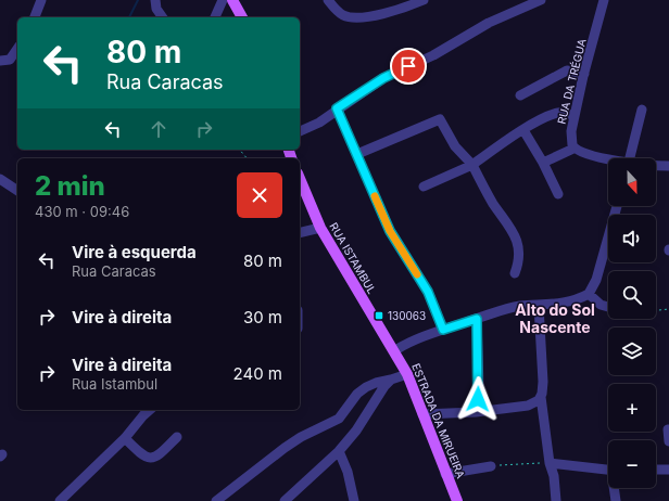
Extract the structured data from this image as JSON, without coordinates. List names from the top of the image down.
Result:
{
  "streets": {
    "main road": ["RUA ISTAMBUL", "ESTRADA DA MIRUEIRA"],
    "street": ["RUA DA TRÉGUA"]
  },
  "crossings": [
    ["RUA ISTAMBUL", "ESTRADA DA MIRUEIRA"]
  ],
  "districts": ["Alto do Sol Nascente"],
  "places": {
    "transit": ["130063"]
  },
  "north": "bottom",
  "page": {
    "turn": ["80 m", "Rua Caracas"],
    "map_buttons": ["+", "−"],
    "heading": ["2 min", "430 m · 09:46"],
    "list": [
      {
        "name": "Vire à esquerda",
        "note": "Rua Caracas",
        "value": "80 m"
      },
      {
        "name": "Vire à direita",
        "value": "30 m"
      },
      {
        "name": "Vire à direita",
        "note": "Rua Istambul",
        "value": "240 m"
      }
    ]
  }
}
